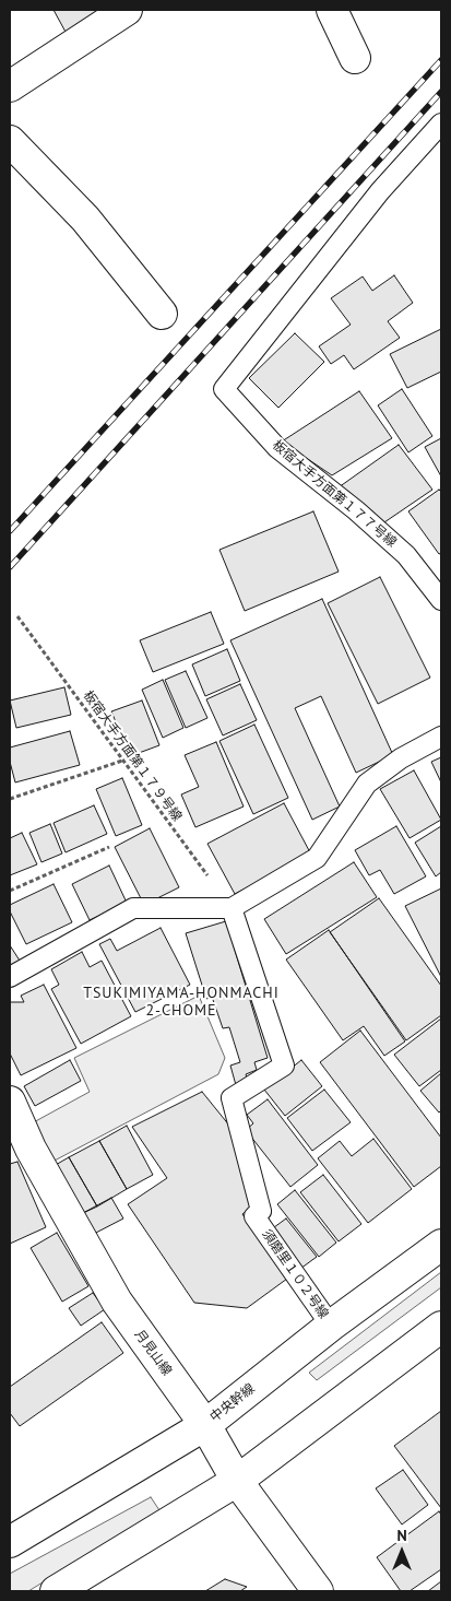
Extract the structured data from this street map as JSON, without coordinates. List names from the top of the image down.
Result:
{
  "streets": {
    "street": ["月見山線", "中央幹線"],
    "lane": ["板宿大手方面第１７７号線", "須磨里１０２号線"],
    "path": ["板宿大手方面第１７９号線"]
  },
  "crossings": [
    ["板宿大手方面第１７９号線", "須磨里１０２号線"],
    ["須磨里１０２号線", "中央幹線"],
    ["月見山線", "中央幹線"]
  ],
  "districts": ["TSUKIMIYAMA-HONMACHI 2-CHOME"],
  "north": "top"
}
